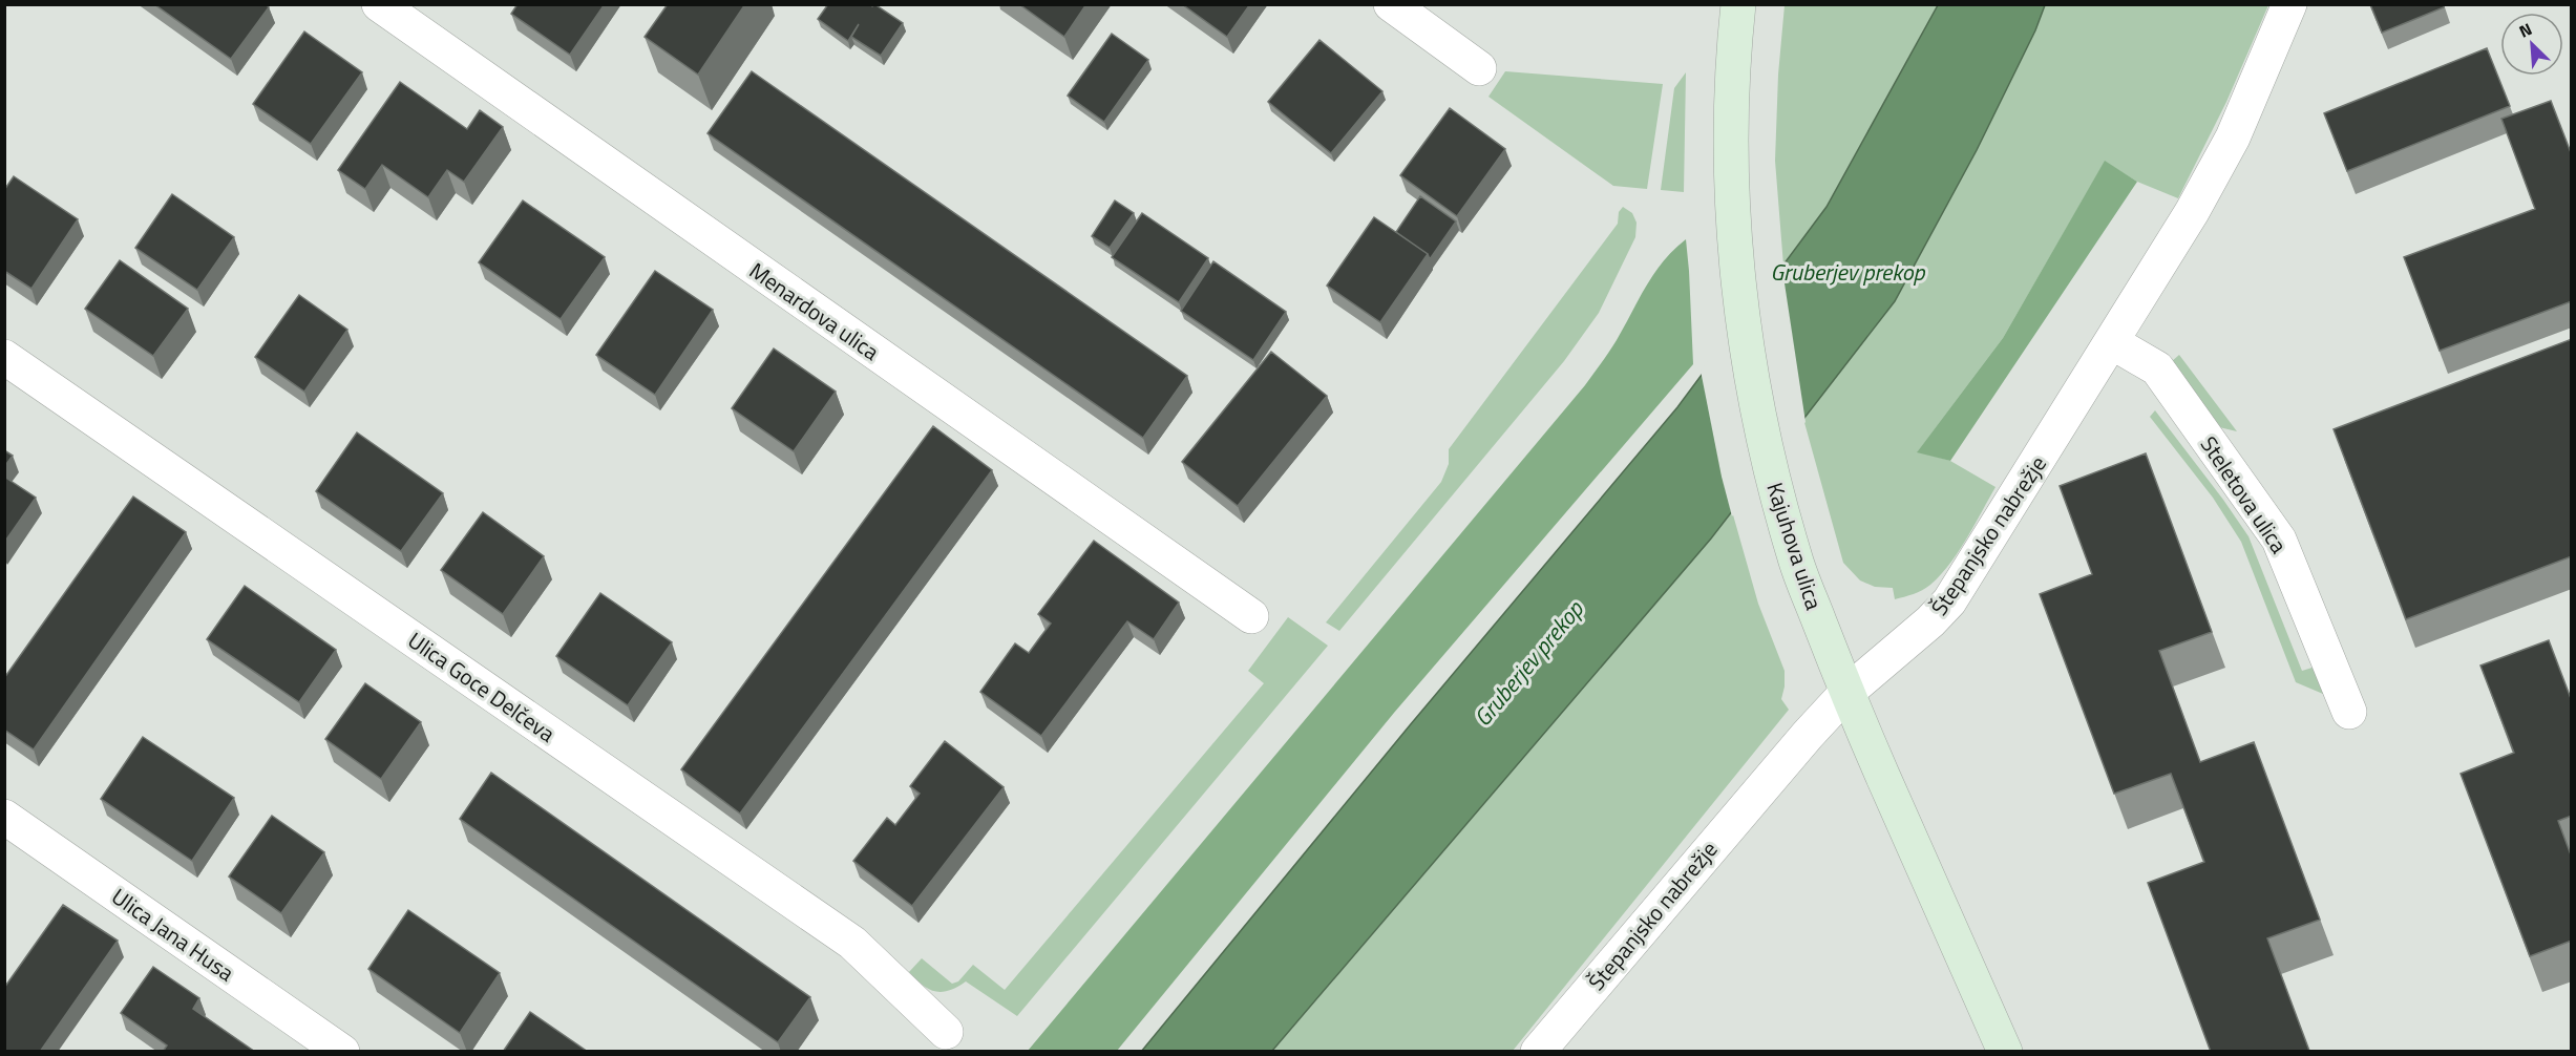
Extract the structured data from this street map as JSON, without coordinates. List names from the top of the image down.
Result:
{
  "streets": {
    "main road": ["Kajuhova ulica"],
    "street": [
      "Menardova ulica",
      "Steletova ulica",
      "Štepanjsko nabrežje",
      "Ulica Goce Delčeva",
      "Ulica Jana Husa"
    ]
  },
  "crossings": [
    ["Steletova ulica", "Štepanjsko nabrežje"],
    ["Štepanjsko nabrežje", "Kajuhova ulica"]
  ],
  "water": ["Gruberjev prekop"],
  "north": "top left"
}
